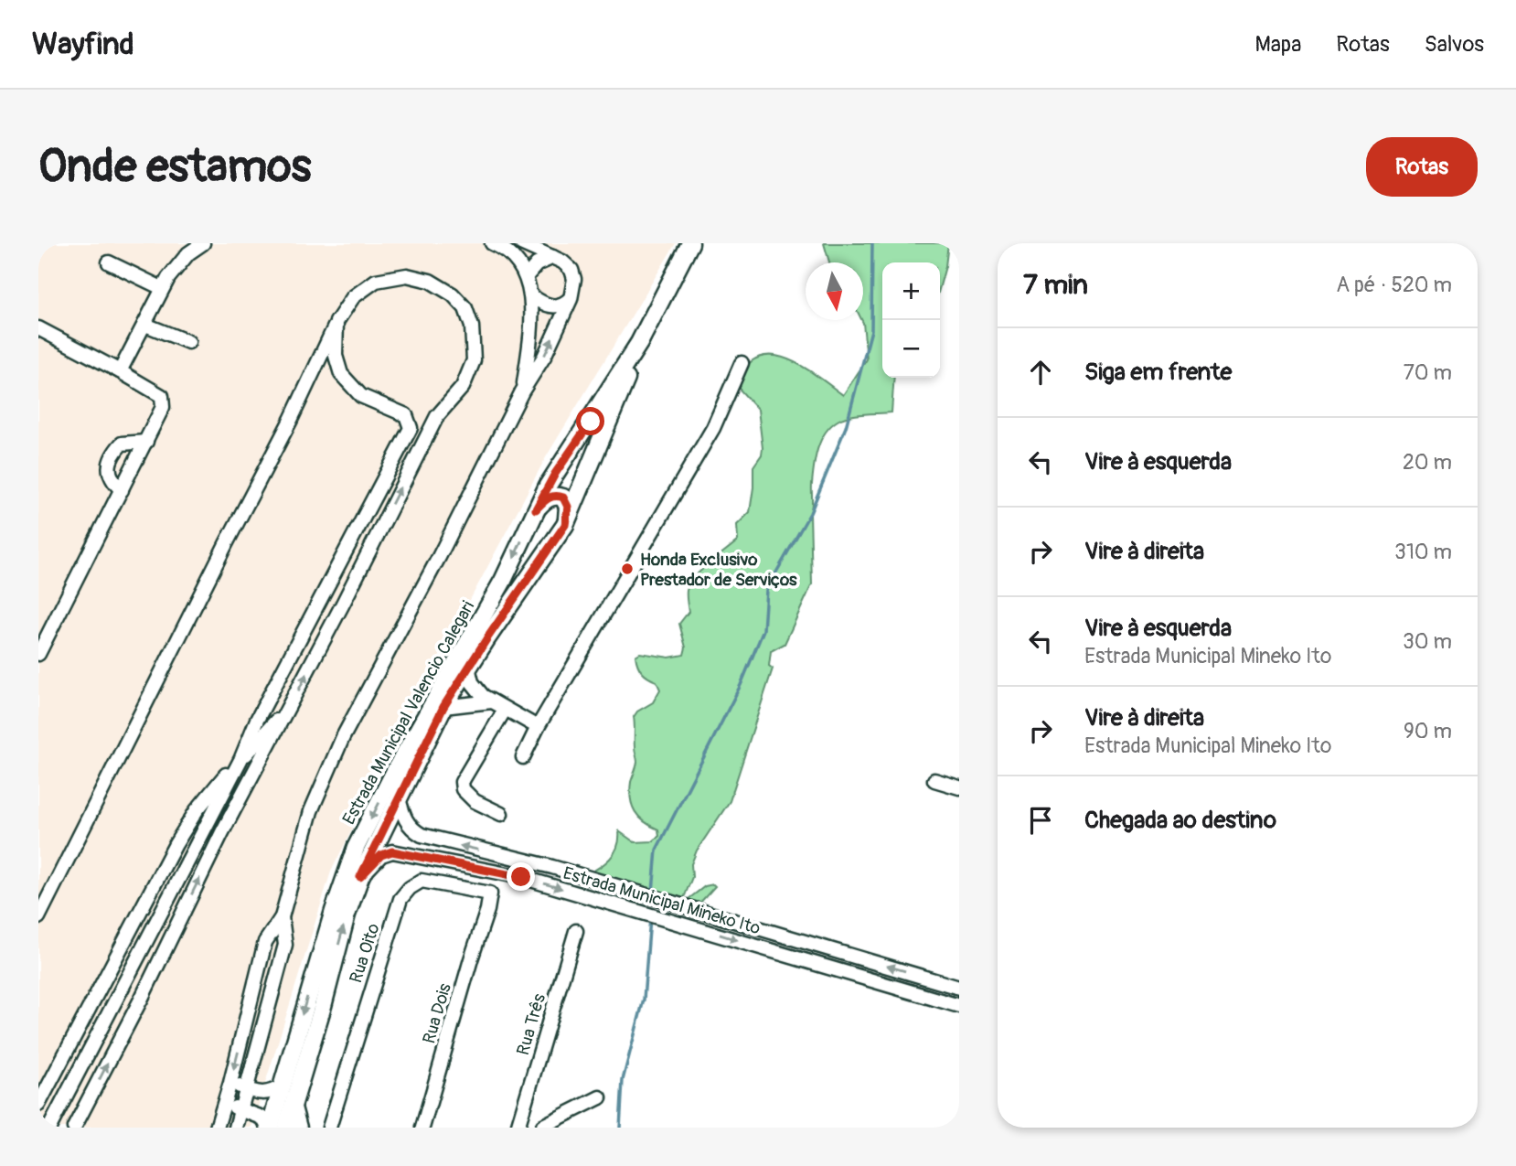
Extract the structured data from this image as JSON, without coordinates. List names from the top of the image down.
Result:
{
  "streets": {
    "main road": ["Estrada Municipal Valencio Calegari"],
    "street": [
      "Estrada Municipal Mineko Ito",
      "Rua Oito",
      "Rua Dois",
      "Rua Três"
    ]
  },
  "crossings": [
    ["Estrada Municipal Valencio Calegari", "Estrada Municipal Mineko Ito"],
    ["Rua Oito", "Rua Dois"]
  ],
  "places": ["Honda Exclusivo Prestador de Serviços"],
  "north": "bottom",
  "page": {
    "header": "Wayfind",
    "nav": ["Mapa", "Rotas", "Salvos"],
    "buttons": "Rotas",
    "title": "Onde estamos",
    "heading": ["7 min", "A pé · 520 m"],
    "map_buttons": ["+", "−"],
    "list": [
      ["Siga em frente", "70 m"],
      ["Vire à esquerda", "20 m"],
      ["Vire à direita", "310 m"],
      ["Vire à esquerda", "Estrada Municipal Mineko Ito", "30 m"],
      ["Vire à direita", "Estrada Municipal Mineko Ito", "90 m"],
      "Chegada ao destino"
    ]
  }
}
